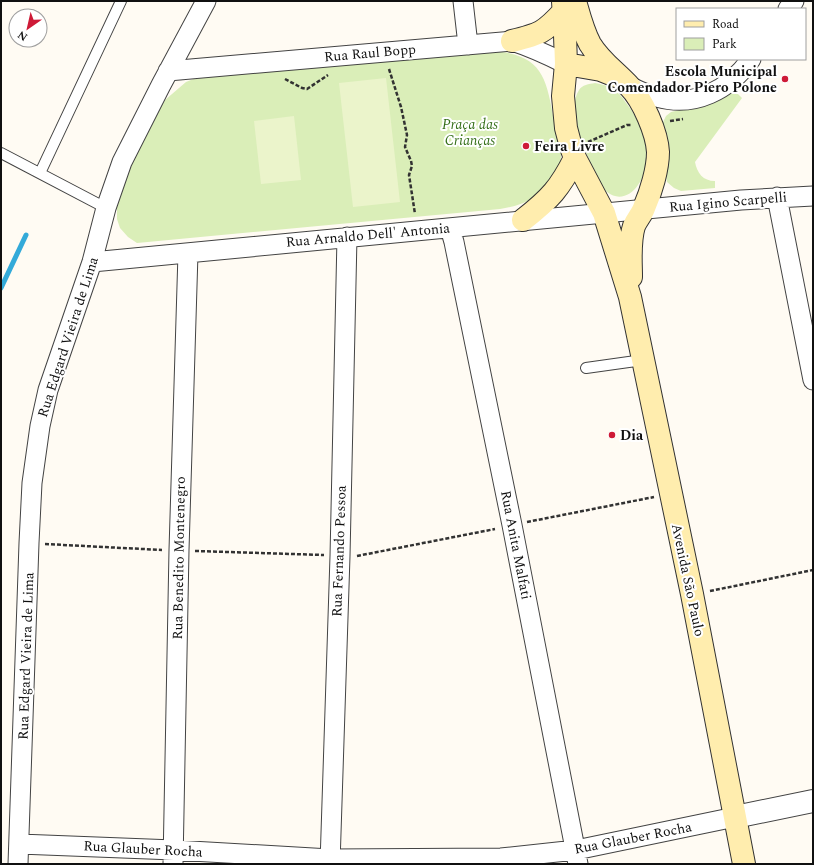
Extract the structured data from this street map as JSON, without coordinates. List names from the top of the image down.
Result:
{
  "streets": {
    "main road": ["Avenida São Paulo"],
    "street": [
      "Rua Raul Bopp",
      "Rua Igino Scarpelli",
      "Rua Arnaldo Dell' Antonia",
      "Rua Edgard Vieira de Lima",
      "Rua Anita Malfati",
      "Rua Fernando Pessoa",
      "Rua Benedito Montenegro",
      "Rua Glauber Rocha"
    ]
  },
  "crossings": [
    ["Rua Raul Bopp", "Rua Edgard Vieira de Lima"],
    ["Rua Raul Bopp", "Avenida São Paulo"],
    ["Rua Igino Scarpelli", "Rua Arnaldo Dell' Antonia"],
    ["Rua Igino Scarpelli", "Avenida São Paulo"],
    ["Rua Arnaldo Dell' Antonia", "Rua Edgard Vieira de Lima"],
    ["Rua Arnaldo Dell' Antonia", "Rua Anita Malfati"],
    ["Rua Arnaldo Dell' Antonia", "Rua Fernando Pessoa"],
    ["Rua Arnaldo Dell' Antonia", "Rua Benedito Montenegro"],
    ["Rua Arnaldo Dell' Antonia", "Avenida São Paulo"],
    ["Rua Edgard Vieira de Lima", "Rua Glauber Rocha"],
    ["Rua Anita Malfati", "Rua Glauber Rocha"],
    ["Rua Fernando Pessoa", "Rua Glauber Rocha"],
    ["Rua Benedito Montenegro", "Rua Glauber Rocha"],
    ["Avenida São Paulo", "Rua Glauber Rocha"]
  ],
  "parks": ["Praça das Crianças"],
  "places": ["Escola Municipal Comendador Piero Polone", "Feira Livre", "Dia"],
  "legend": ["Road", "Park"],
  "north": "bottom left"
}
